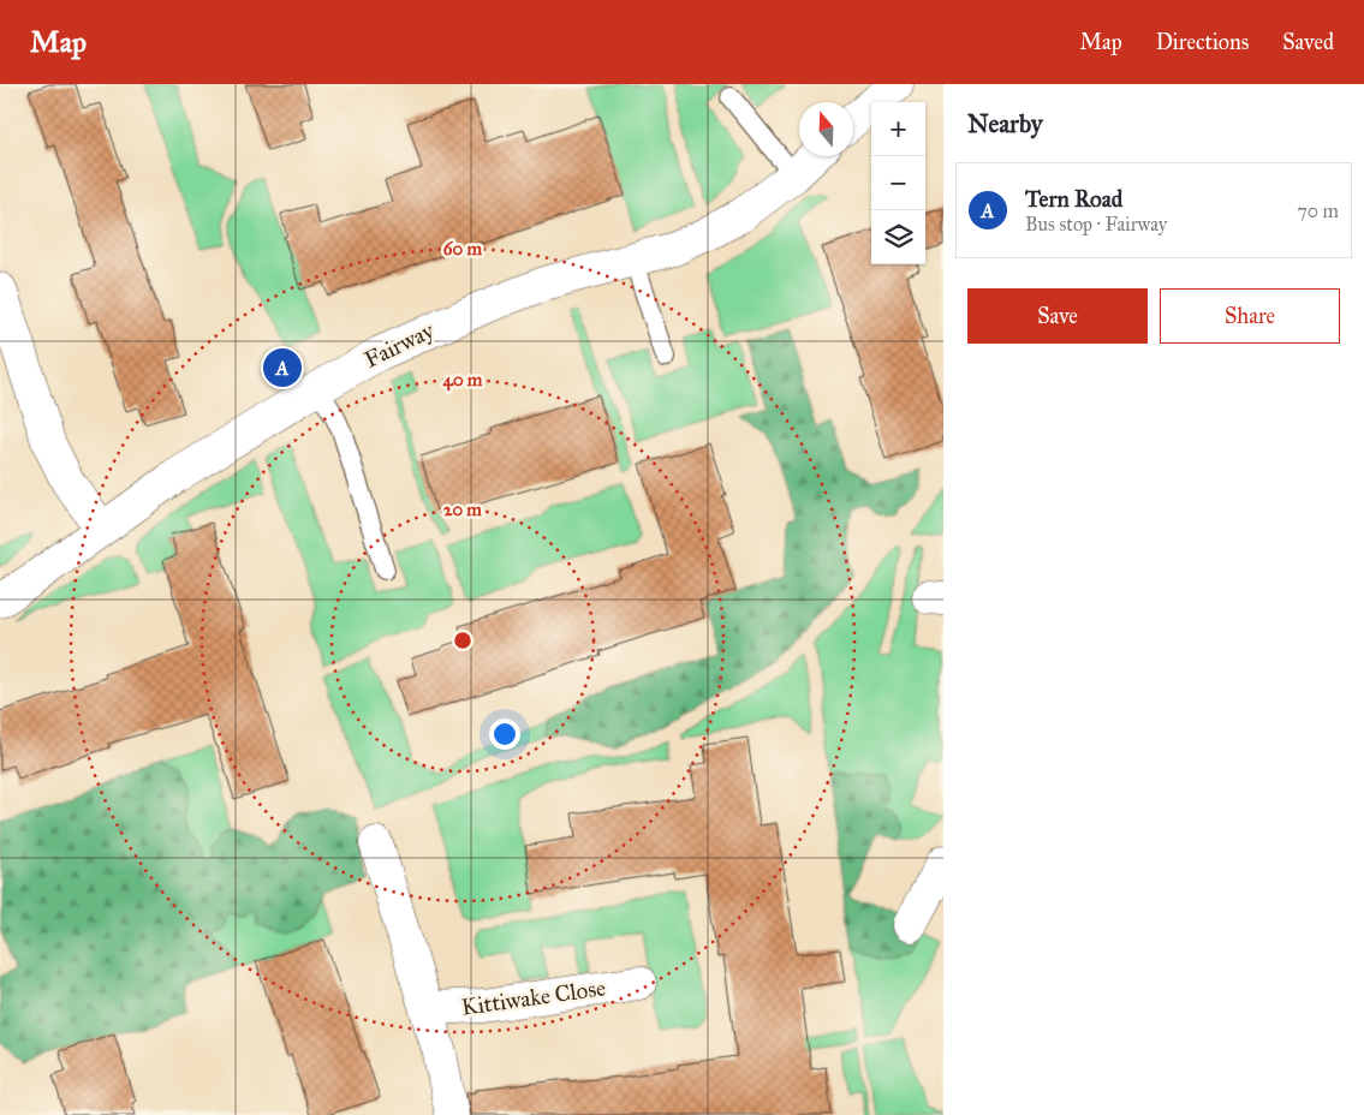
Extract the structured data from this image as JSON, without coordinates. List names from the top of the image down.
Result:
{
  "streets": {
    "street": ["Fairway", "Kittiwake Close"]
  },
  "north": "top",
  "page": {
    "header": "Map",
    "nav": ["Map", "Directions", "Saved"],
    "heading": "Nearby",
    "map_buttons": ["+", "−"],
    "list": [
      {
        "mark": "A",
        "name": "Tern Road",
        "note": "Bus stop · Fairway",
        "value": "70 m"
      }
    ],
    "buttons": ["Save", "Share"],
    "pins": "A"
  },
  "rings": ["60 m", "40 m", "20 m"]
}
